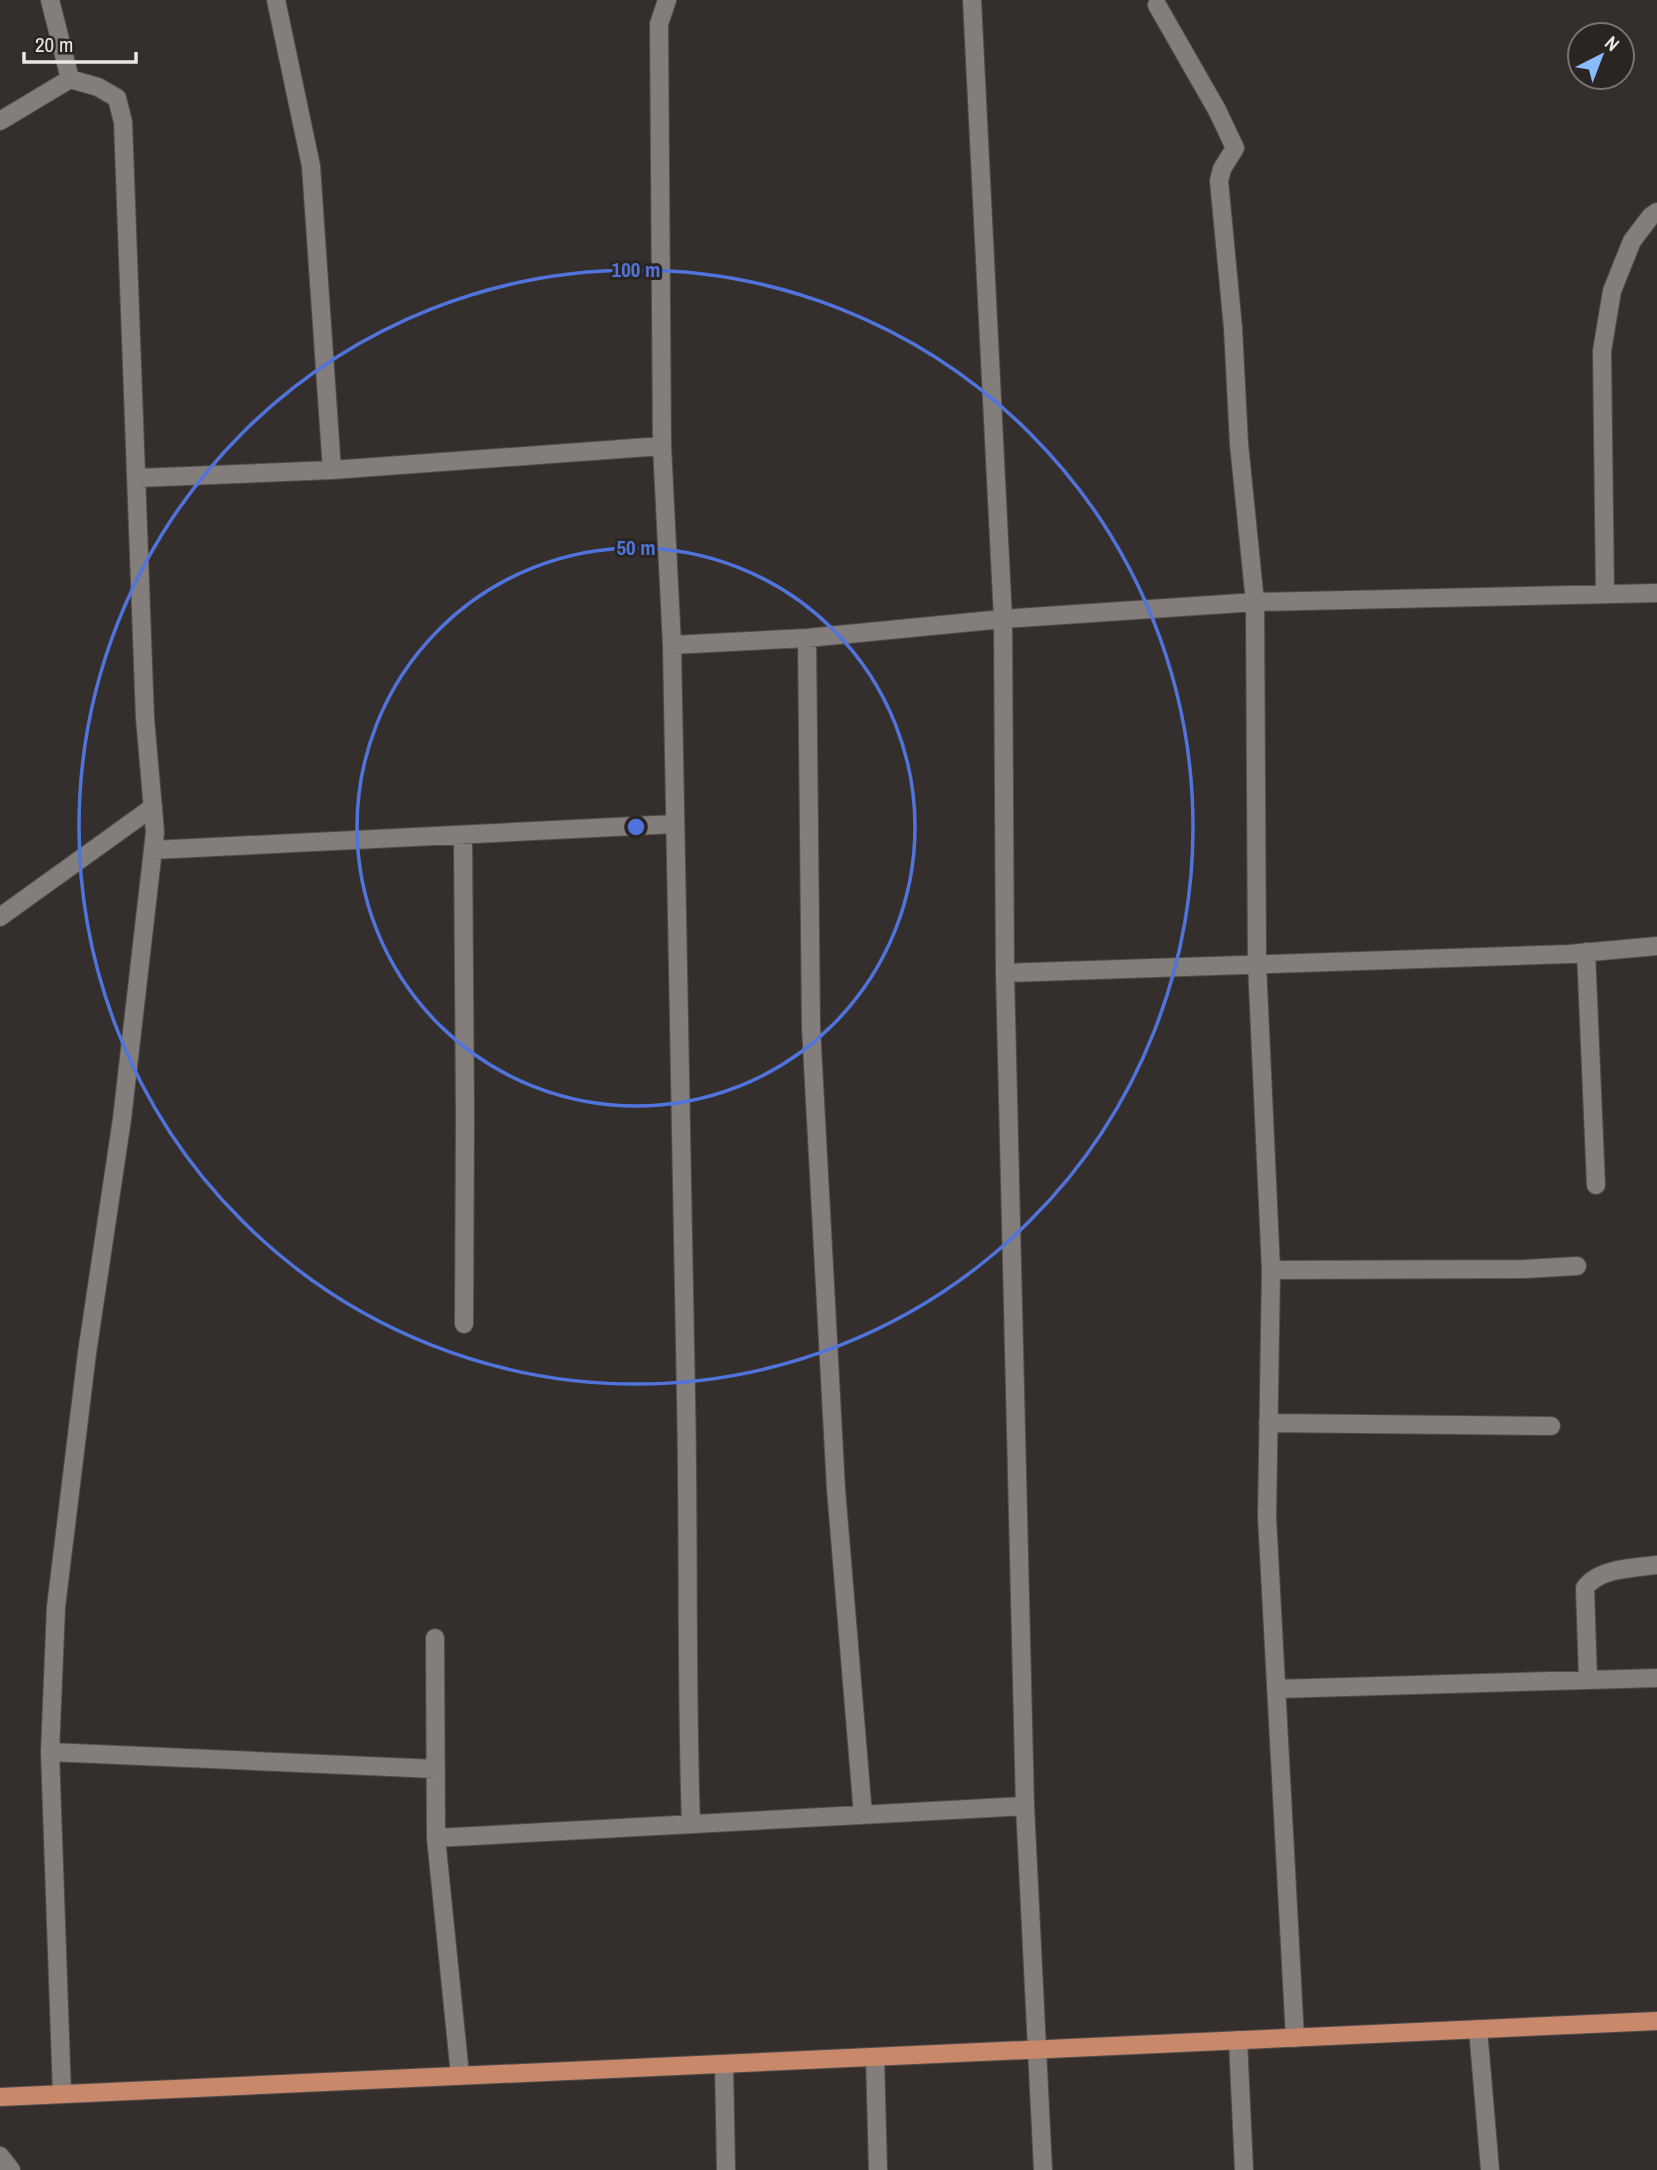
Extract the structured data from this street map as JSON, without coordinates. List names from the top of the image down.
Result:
{
  "scale_bar": "20 m",
  "north": "top right",
  "rings": ["100 m", "50 m"]
}
